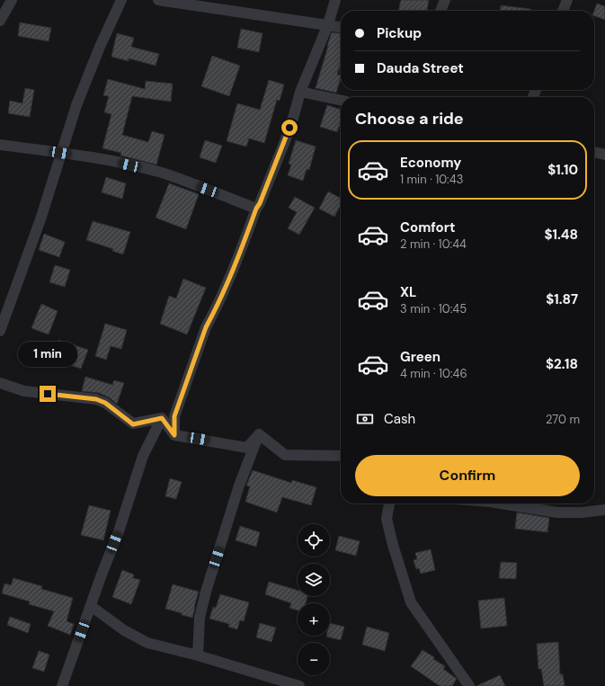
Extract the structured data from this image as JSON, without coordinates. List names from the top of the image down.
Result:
{
  "page": {
    "banner": ["Pickup", "Dauda Street"],
    "heading": "Choose a ride",
    "list": [
      {
        "name": "Economy",
        "note": "1 min · 10:43",
        "value": "$1.10"
      },
      {
        "name": "Comfort",
        "note": "2 min · 10:44",
        "value": "$1.48"
      },
      {
        "name": "XL",
        "note": "3 min · 10:45",
        "value": "$1.87"
      },
      {
        "name": "Green",
        "note": "4 min · 10:46",
        "value": "$2.18"
      }
    ],
    "bubble": "1 min",
    "pay": ["Cash", "270 m"],
    "buttons": "Confirm",
    "map_buttons": ["+", "−"]
  }
}
